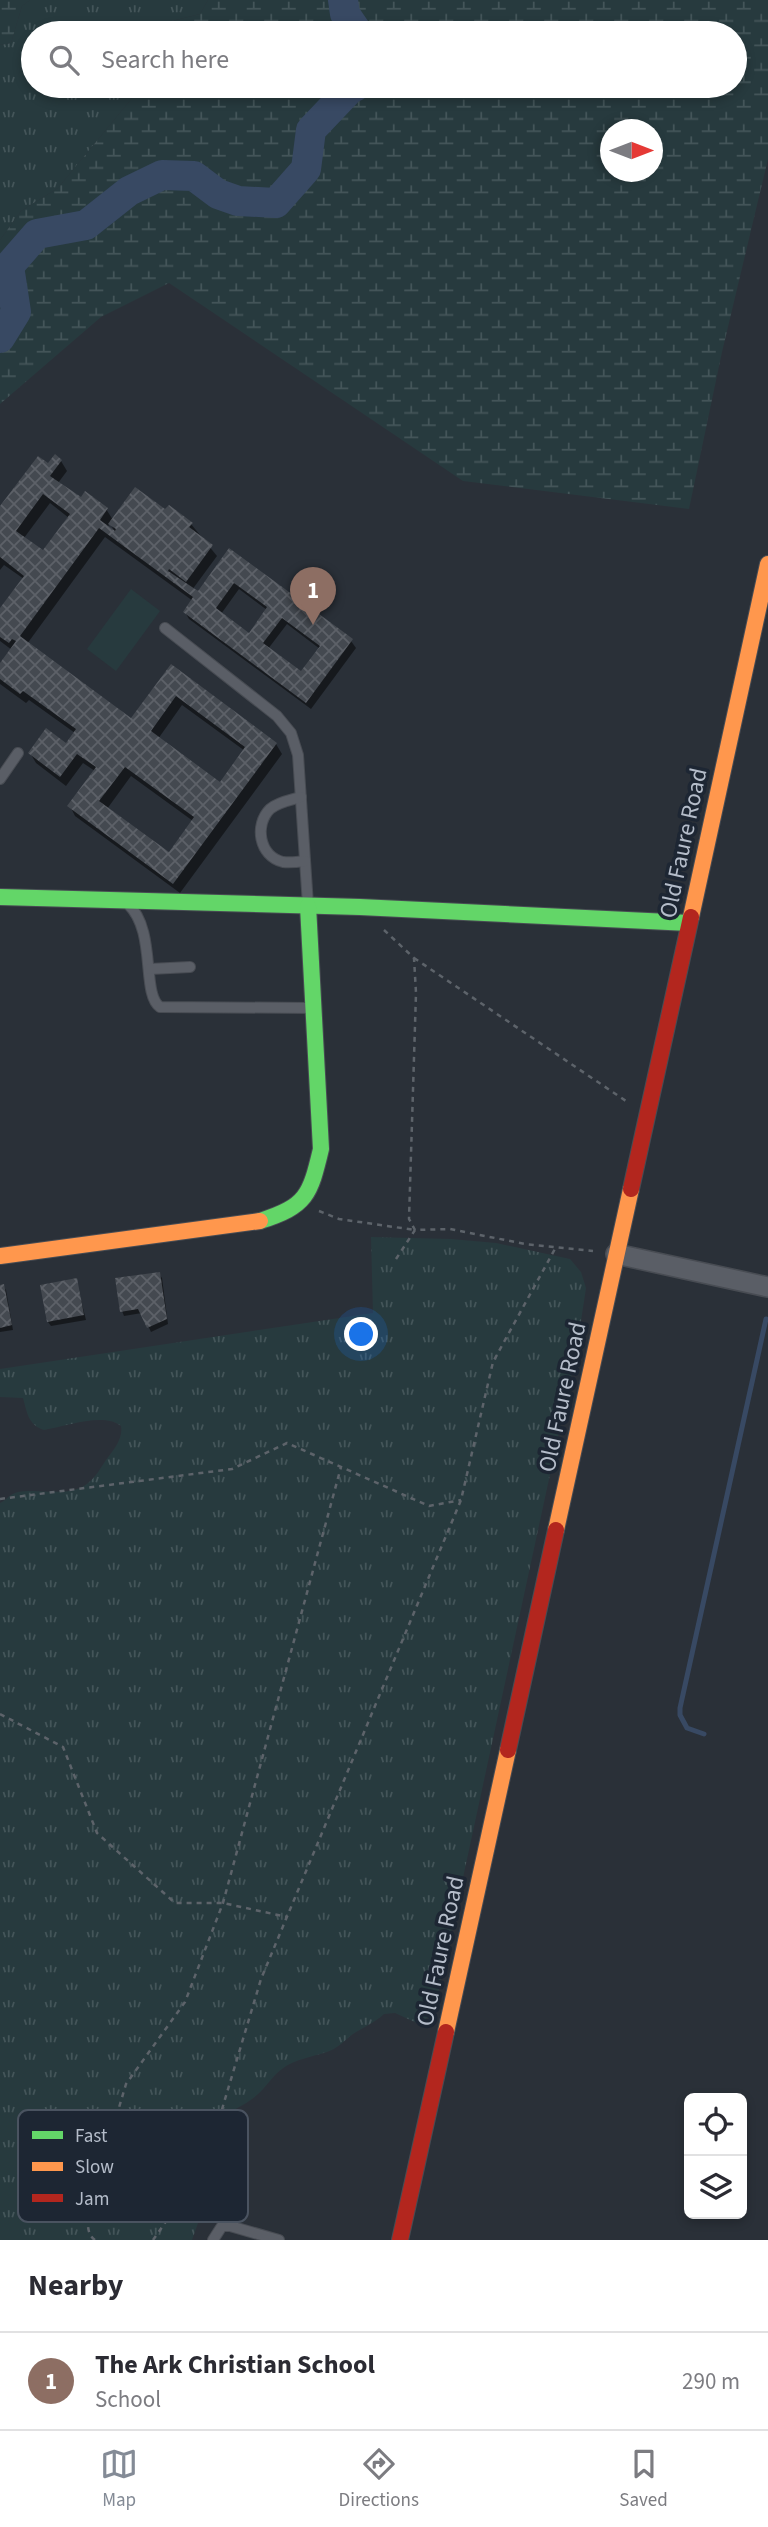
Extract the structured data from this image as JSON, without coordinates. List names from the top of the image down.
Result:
{
  "streets": {
    "main road": ["Old Faure Road"]
  },
  "legend": ["Fast", "Slow", "Jam"],
  "north": "right",
  "page": {
    "search": "Search here",
    "pins": "1",
    "heading": "Nearby",
    "list": [
      {
        "mark": "1",
        "name": "The Ark Christian School",
        "note": "School",
        "value": "290 m"
      }
    ],
    "nav": ["Map", "Directions", "Saved"]
  }
}
